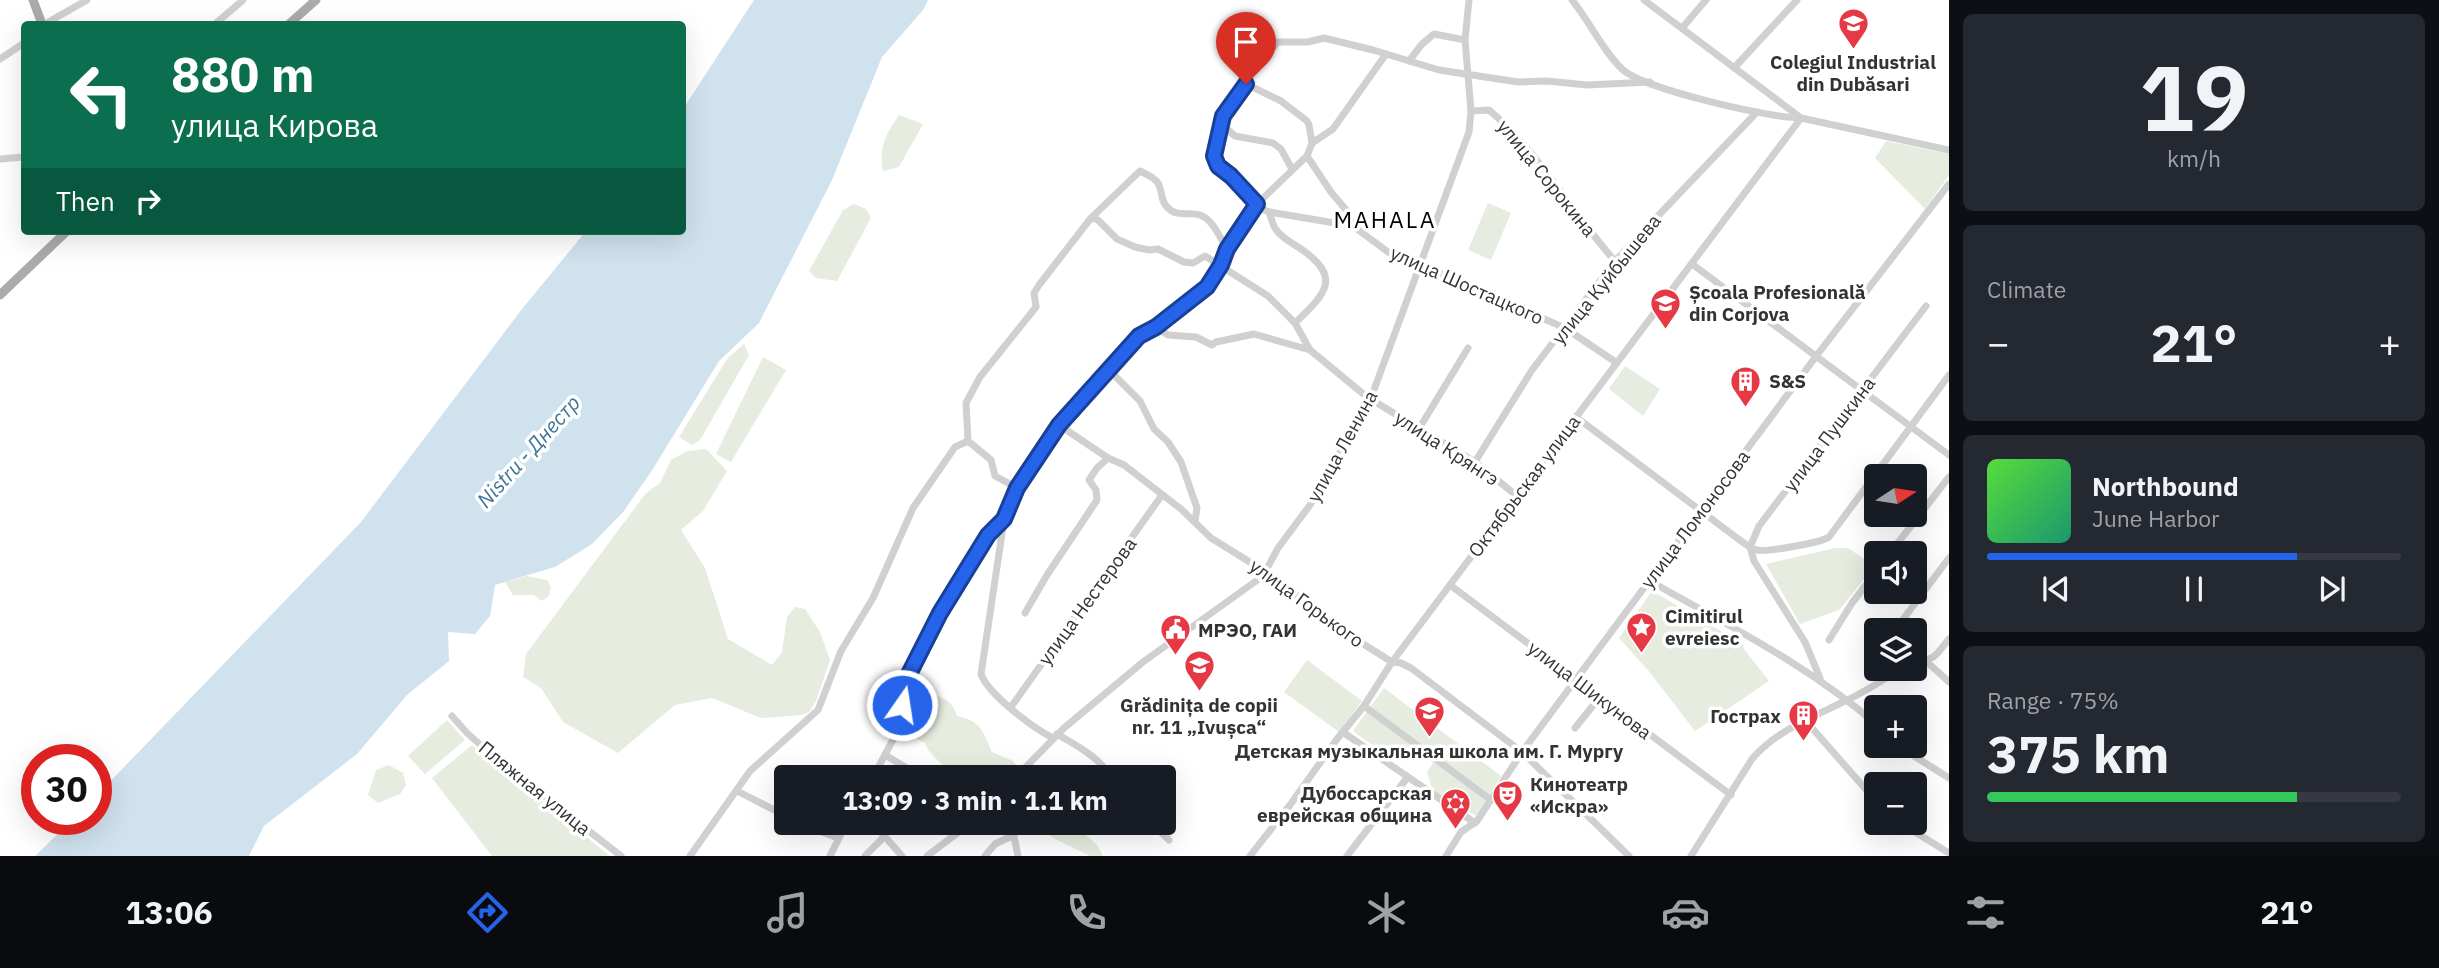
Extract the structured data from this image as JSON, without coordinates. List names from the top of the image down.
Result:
{
  "streets": {
    "street": [
      "улица Сорокина",
      "улица Куйбышева",
      "улица Шостацкого",
      "улица Пушкина",
      "улица Ленина",
      "улица Крянгэ",
      "Октябрьская улица",
      "улица Ломоносова",
      "улица Нестерова",
      "улица Горького",
      "улица Шикунова",
      "Пляжная улица"
    ]
  },
  "crossings": [
    ["улица Сорокина", "улица Куйбышева"],
    ["улица Сорокина", "улица Ленина"],
    ["улица Куйбышева", "улица Шостацкого"],
    ["улица Куйбышева", "улица Крянгэ"],
    ["улица Шостацкого", "улица Ленина"],
    ["улица Шостацкого", "Октябрьская улица"],
    ["улица Ленина", "улица Крянгэ"],
    ["улица Ленина", "улица Горького"],
    ["улица Крянгэ", "Октябрьская улица"],
    ["Октябрьская улица", "улица Горького"],
    ["Октябрьская улица", "улица Шикунова"],
    ["улица Ломоносова", "улица Горького"],
    ["улица Ломоносова", "улица Шикунова"],
    ["улица Нестерова", "улица Горького"]
  ],
  "districts": ["MAHALA"],
  "water": ["Nistru - Днестр"],
  "places": {
    "school or university": [
      "Colegiul Industrial din Dubăsari",
      "Școala Profesională din Corjova",
      "Grădinița de copii nr. 11 „Ivușca“",
      "Детская музыкальная школа им. Г. Мургу"
    ],
    "building": ["S&S", "Гострах"],
    "place": ["Cimitirul evreiesc"],
    "public building": ["МРЭО, ГАИ"],
    "theatre": ["Кинотеатр «Искра»"],
    "synagogue": ["Дубоссарская еврейская община"]
  },
  "north": "right",
  "page": {
    "tile": [
      ["19", "km/h"],
      "Climate",
      ["Range · 75%", "375 km"]
    ],
    "turn": ["880 m", "улица Кирова"],
    "then": "Then",
    "heat": ["−", "21°", "+"],
    "song": ["Northbound", "June Harbor"],
    "map_buttons": ["+", "−"],
    "limit": "30",
    "trip": "13:09 · 3 min · 1.1 km",
    "tabs": ["13:06", "21°"]
  }
}
